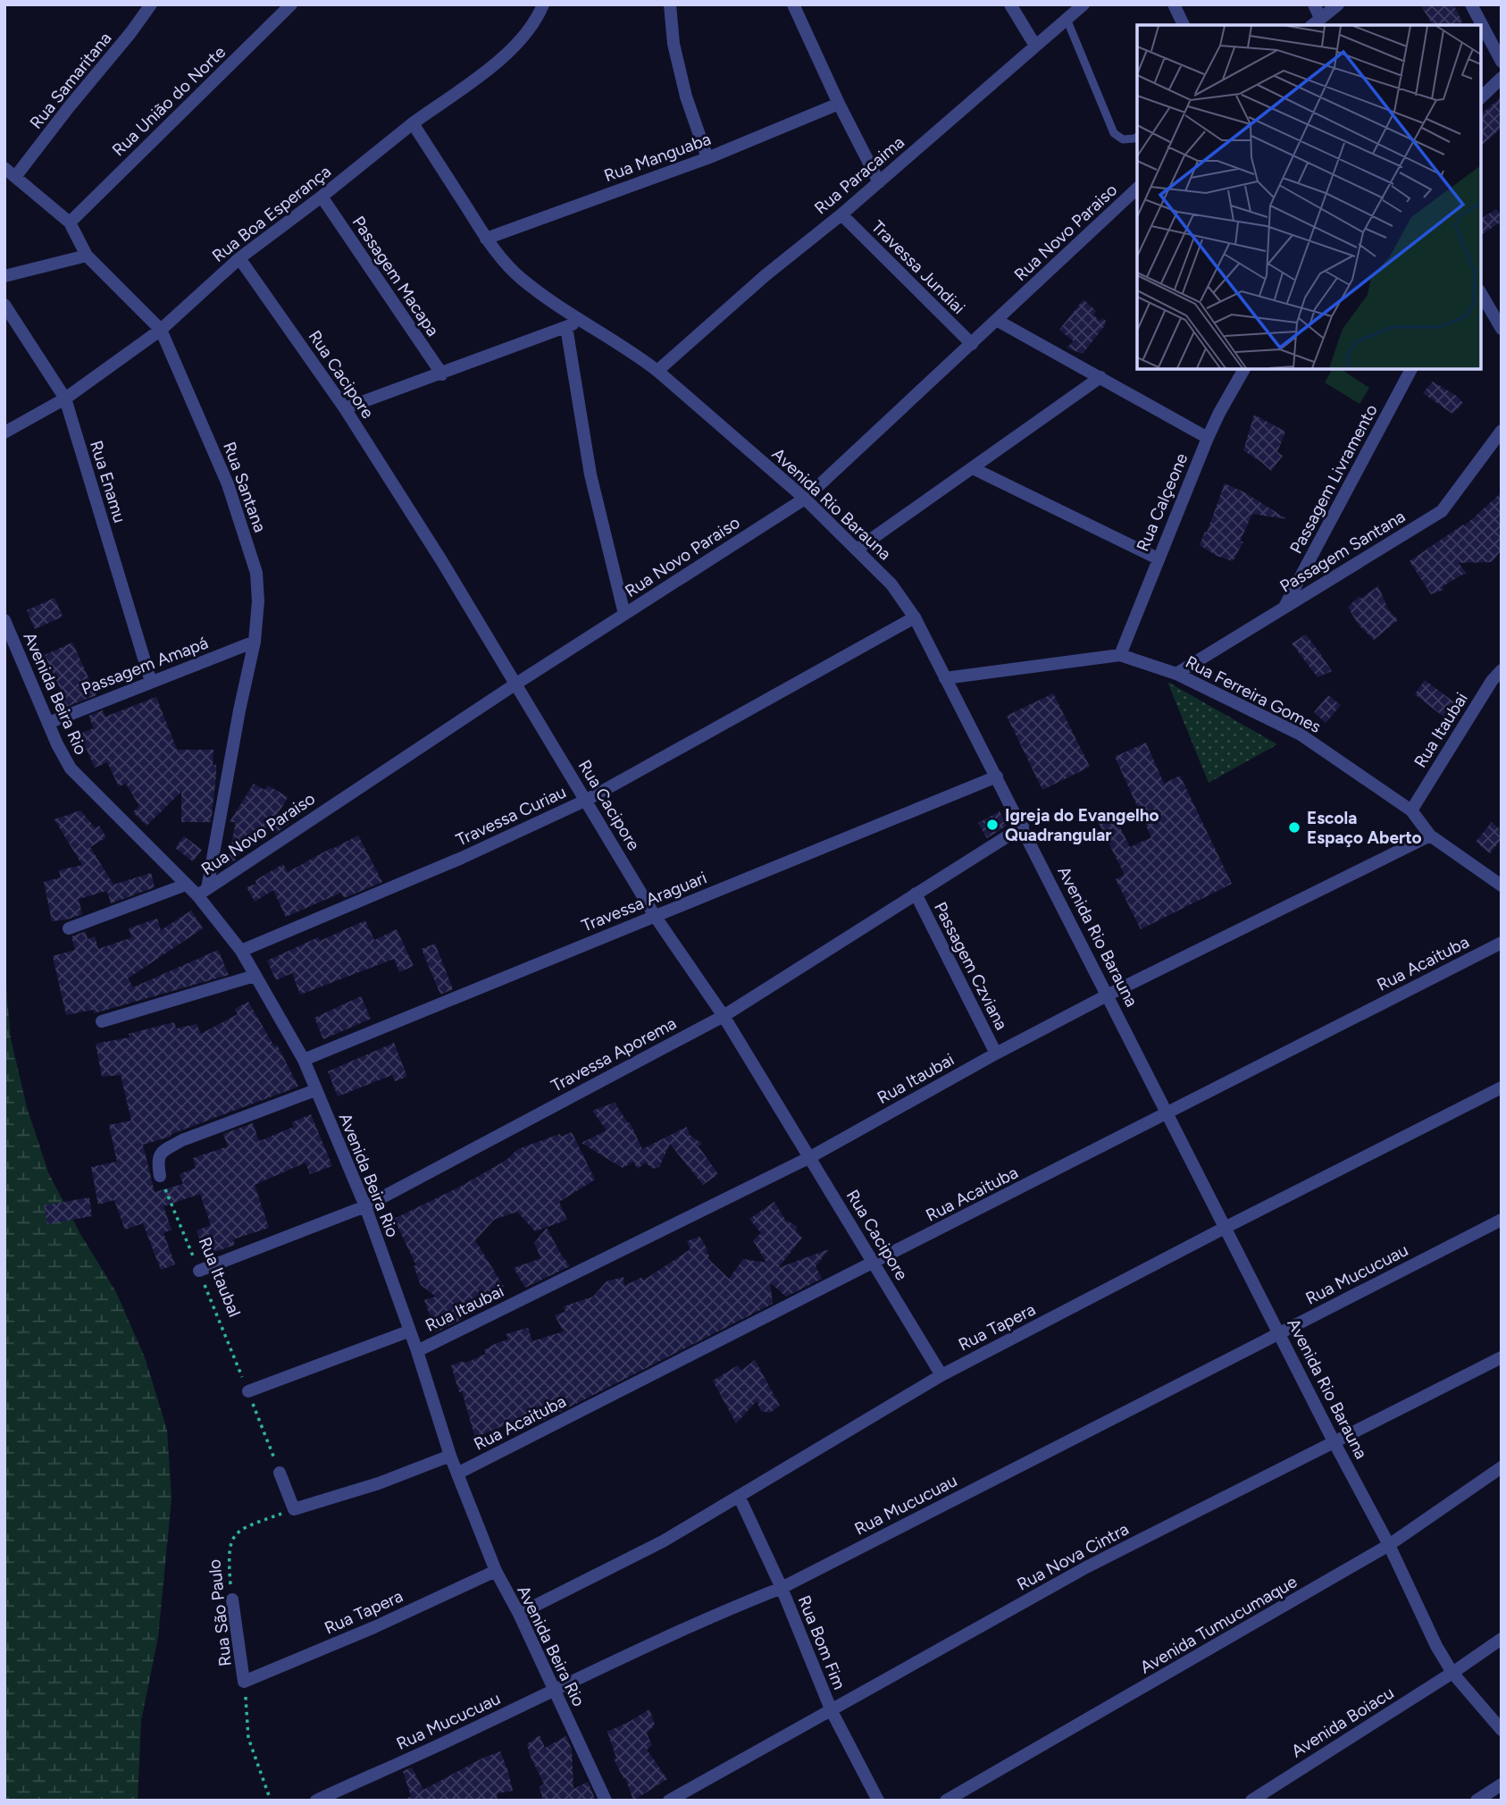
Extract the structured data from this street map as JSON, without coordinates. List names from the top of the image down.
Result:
{
  "streets": {
    "street": [
      "Rua Samaritana",
      "Rua União do Norte",
      "Rua Manguaba",
      "Rua Paracaima",
      "Rua Boa Esperança",
      "Rua Novo Paraiso",
      "Travessa Jundiai",
      "Passagem Macapa",
      "Rua Cacipore",
      "Passagem Livramento",
      "Rua Enamu",
      "Rua Santana",
      "Rua Calçeone",
      "Avenida Rio Barauna",
      "Passagem Santana",
      "Passagem Amapá",
      "Avenida Beira Rio",
      "Rua Ferreira Gomes",
      "Rua Itaubai",
      "Travessa Curiau",
      "Travessa Araguari",
      "Rua Acaituba",
      "Passagem Czviana",
      "Travessa Aporema",
      "Rua Mucucuau",
      "Rua Tapera",
      "Rua Nova Cintra",
      "Rua São Paulo",
      "Avenida Tumucumaque",
      "Rua Bom Fim",
      "Avenida Boiacu"
    ],
    "path": ["Rua Itaubal"]
  },
  "crossings": [
    ["Rua Samaritana", "Rua Santana"],
    ["Rua União do Norte", "Rua Santana"],
    ["Rua Manguaba", "Avenida Rio Barauna"],
    ["Rua Paracaima", "Travessa Jundiai"],
    ["Rua Paracaima", "Avenida Rio Barauna"],
    ["Rua Boa Esperança", "Passagem Macapa"],
    ["Rua Boa Esperança", "Rua Cacipore"],
    ["Rua Boa Esperança", "Rua Enamu"],
    ["Rua Boa Esperança", "Rua Santana"],
    ["Rua Boa Esperança", "Avenida Rio Barauna"],
    ["Rua Novo Paraiso", "Travessa Jundiai"],
    ["Rua Novo Paraiso", "Rua Cacipore"],
    ["Rua Novo Paraiso", "Rua Santana"],
    ["Rua Novo Paraiso", "Avenida Rio Barauna"],
    ["Rua Novo Paraiso", "Avenida Beira Rio"],
    ["Rua Cacipore", "Rua Itaubai"],
    ["Rua Cacipore", "Travessa Curiau"],
    ["Rua Cacipore", "Travessa Araguari"],
    ["Rua Cacipore", "Rua Acaituba"],
    ["Rua Cacipore", "Travessa Aporema"],
    ["Rua Cacipore", "Rua Tapera"],
    ["Passagem Livramento", "Passagem Santana"],
    ["Rua Enamu", "Passagem Amapá"],
    ["Rua Santana", "Passagem Amapá"],
    ["Rua Santana", "Avenida Beira Rio"],
    ["Rua Calçeone", "Rua Ferreira Gomes"],
    ["Avenida Rio Barauna", "Rua Ferreira Gomes"],
    ["Avenida Rio Barauna", "Rua Itaubai"],
    ["Avenida Rio Barauna", "Travessa Curiau"],
    ["Avenida Rio Barauna", "Travessa Araguari"],
    ["Avenida Rio Barauna", "Rua Acaituba"],
    ["Avenida Rio Barauna", "Travessa Aporema"],
    ["Avenida Rio Barauna", "Rua Mucucuau"],
    ["Avenida Rio Barauna", "Rua Tapera"],
    ["Avenida Rio Barauna", "Rua Nova Cintra"],
    ["Avenida Rio Barauna", "Avenida Tumucumaque"],
    ["Avenida Rio Barauna", "Avenida Boiacu"],
    ["Passagem Santana", "Rua Ferreira Gomes"],
    ["Passagem Amapá", "Avenida Beira Rio"],
    ["Avenida Beira Rio", "Rua Itaubai"],
    ["Avenida Beira Rio", "Travessa Curiau"],
    ["Avenida Beira Rio", "Travessa Araguari"],
    ["Avenida Beira Rio", "Rua Acaituba"],
    ["Avenida Beira Rio", "Travessa Aporema"],
    ["Avenida Beira Rio", "Rua Mucucuau"],
    ["Avenida Beira Rio", "Rua Tapera"],
    ["Rua Ferreira Gomes", "Rua Itaubai"],
    ["Rua Itaubai", "Passagem Czviana"],
    ["Rua Itaubai", "Rua Itaubal"],
    ["Passagem Czviana", "Travessa Aporema"],
    ["Travessa Aporema", "Rua Itaubal"],
    ["Rua Mucucuau", "Rua Bom Fim"],
    ["Rua Tapera", "Rua São Paulo"],
    ["Rua Tapera", "Rua Bom Fim"],
    ["Rua Nova Cintra", "Rua Bom Fim"]
  ],
  "places": ["Igreja do Evangelho Quadrangular", "Escola Espaço Aberto"]
}
